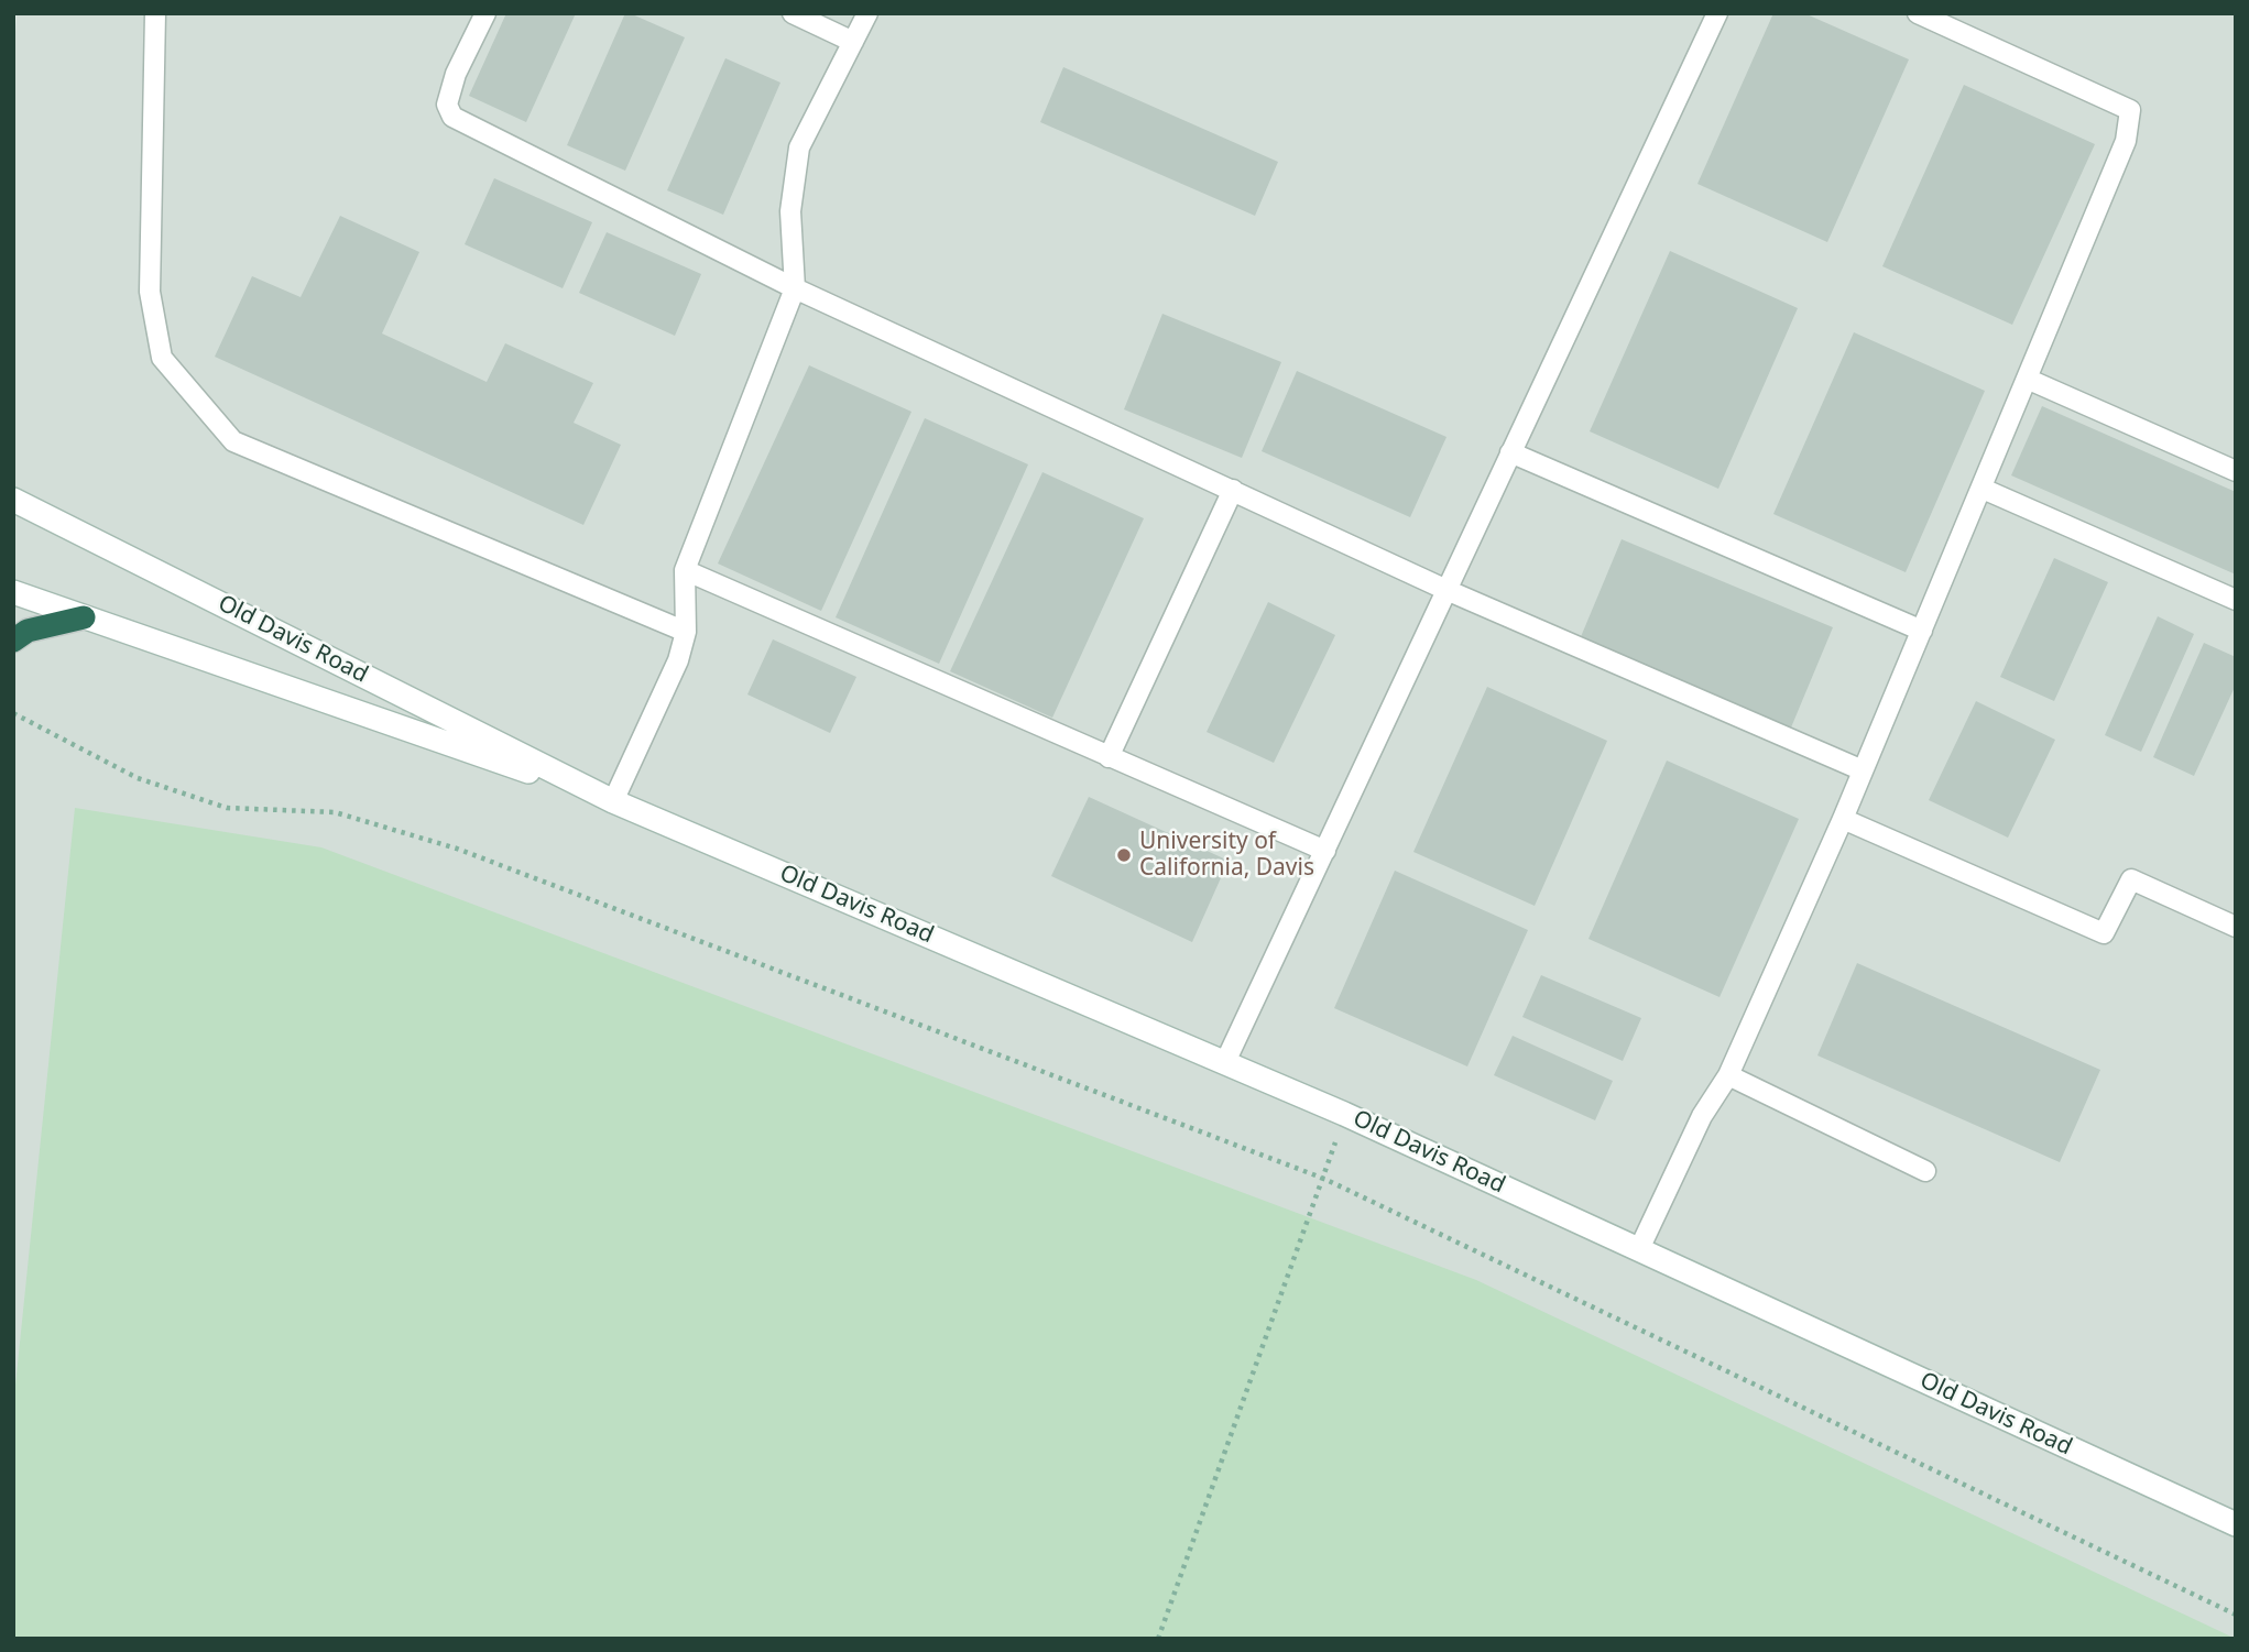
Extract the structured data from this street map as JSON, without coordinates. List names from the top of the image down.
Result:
{
  "streets": {
    "street": ["Old Davis Road"]
  },
  "places": ["University of California, Davis"]
}
